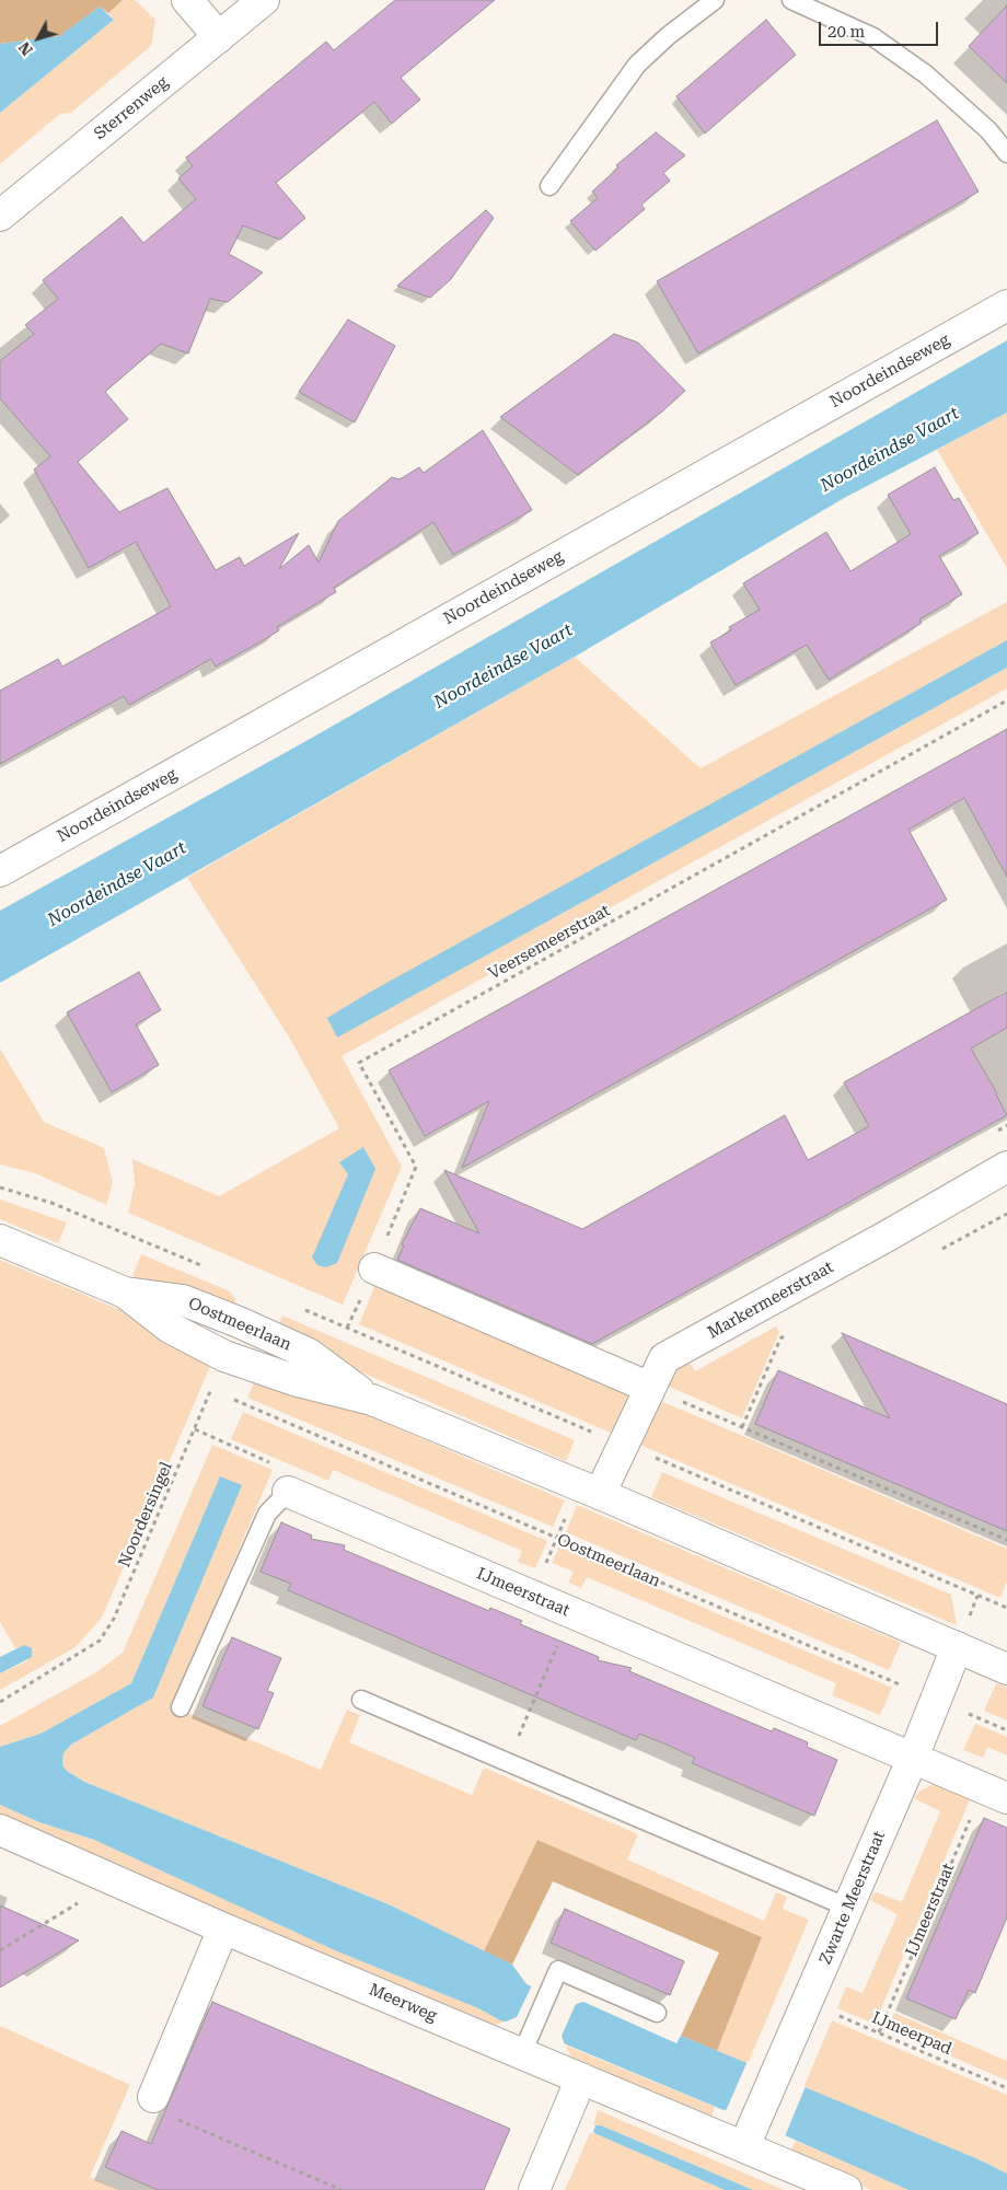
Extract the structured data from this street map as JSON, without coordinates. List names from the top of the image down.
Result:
{
  "streets": {
    "street": [
      "Sterrenweg",
      "Noordeindseweg",
      "Markermeerstraat",
      "Oostmeerlaan",
      "IJmeerstraat",
      "Zwarte Meerstraat",
      "Meerweg"
    ],
    "path": ["Veersemeerstraat", "Noordersingel", "IJmeerpad"]
  },
  "crossings": [
    ["Veersemeerstraat", "Markermeerstraat"],
    ["Markermeerstraat", "Oostmeerlaan"],
    ["Oostmeerlaan", "Noordersingel"],
    ["Oostmeerlaan", "Zwarte Meerstraat"],
    ["IJmeerstraat", "Zwarte Meerstraat"],
    ["IJmeerstraat", "IJmeerpad"],
    ["Zwarte Meerstraat", "Meerweg"],
    ["Zwarte Meerstraat", "IJmeerpad"]
  ],
  "water": ["Noordeindse Vaart"],
  "scale_bar": "20 m",
  "north": "bottom left"
}
